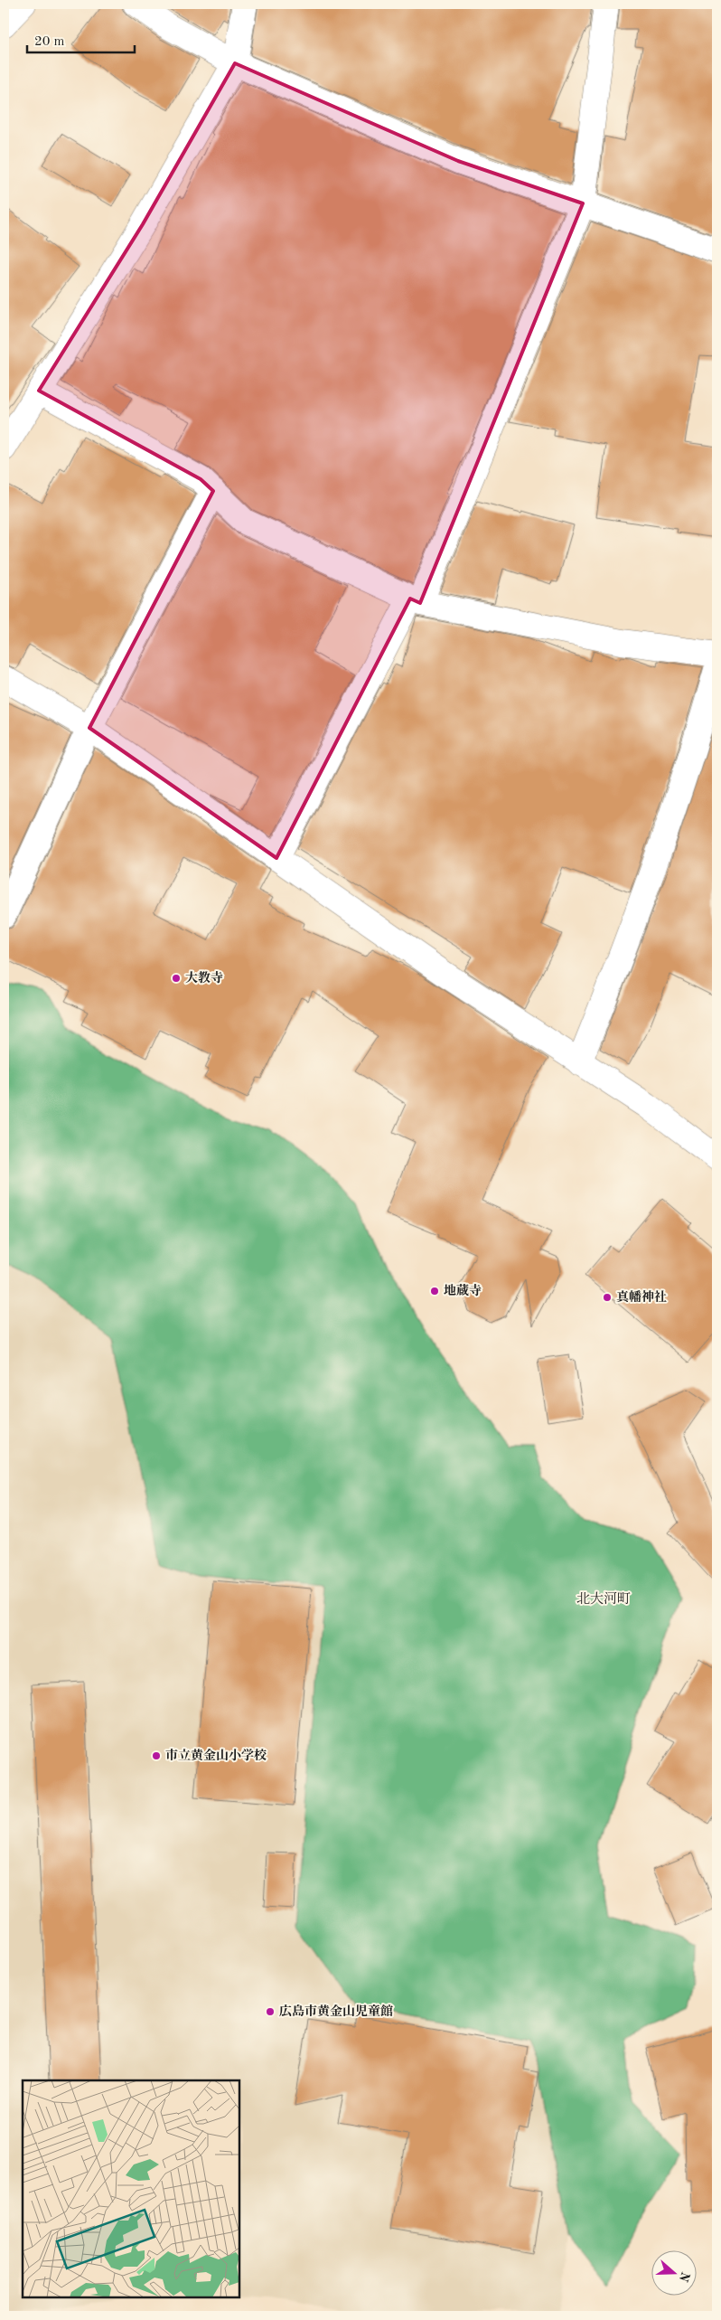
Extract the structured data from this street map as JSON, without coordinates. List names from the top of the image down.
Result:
{
  "districts": ["北大河町"],
  "places": [
    "大教寺",
    "地蔵寺",
    "真幡神社",
    "市立黄金山小学校",
    "広島市黄金山児童館"
  ],
  "scale_bar": "20 m",
  "north": "right"
}
